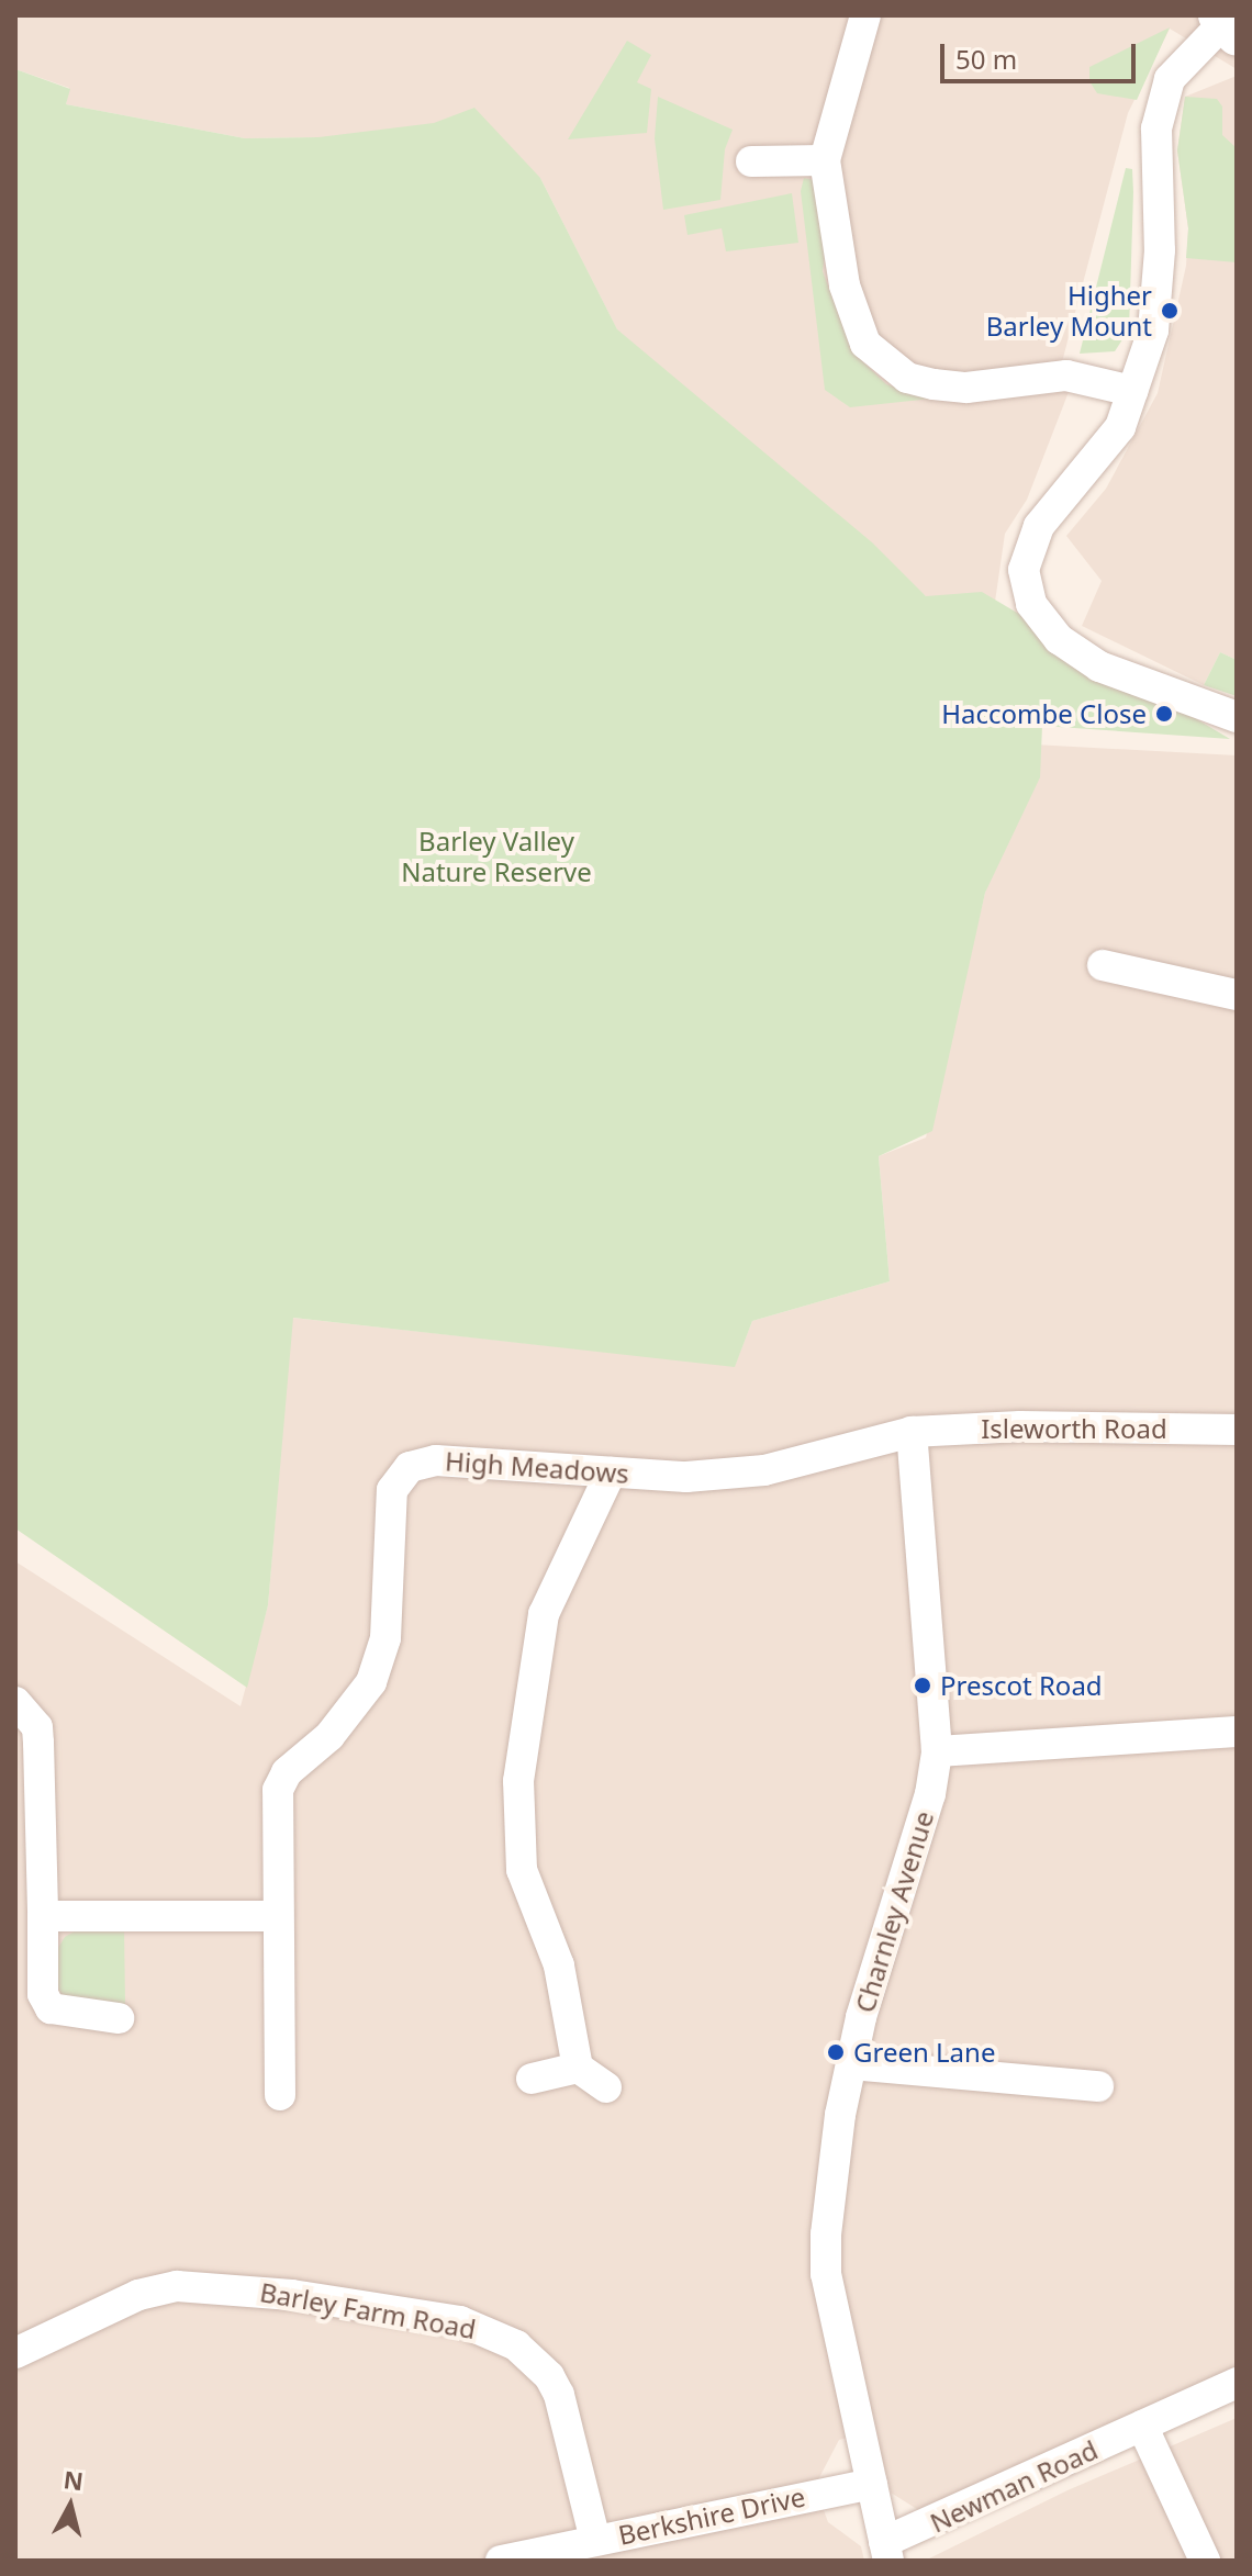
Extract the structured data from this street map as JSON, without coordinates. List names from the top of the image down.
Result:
{
  "streets": {
    "street": [
      "Isleworth Road",
      "High Meadows",
      "Charnley Avenue",
      "Barley Farm Road",
      "Newman Road",
      "Berkshire Drive"
    ]
  },
  "crossings": [
    ["Isleworth Road", "High Meadows"],
    ["Isleworth Road", "Charnley Avenue"],
    ["High Meadows", "Charnley Avenue"],
    ["Charnley Avenue", "Newman Road"],
    ["Charnley Avenue", "Berkshire Drive"],
    ["Barley Farm Road", "Berkshire Drive"]
  ],
  "parks": ["Barley Valley Nature Reserve"],
  "places": [
    "Higher Barley Mount",
    "Haccombe Close",
    "Prescot Road",
    "Green Lane"
  ],
  "scale_bar": "50 m",
  "north": "top"
}
